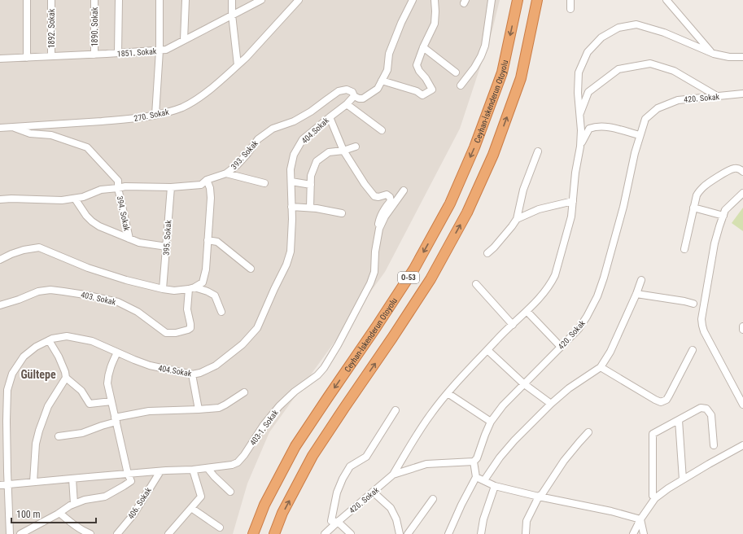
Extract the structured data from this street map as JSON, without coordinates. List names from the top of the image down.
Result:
{
  "streets": {
    "highway": ["Ceyhan-İskenderun Otoyolu", "O-53"],
    "street": [
      "1890. Sokak",
      "1892. Sokak",
      "1851. Sokak",
      "420. Sokak",
      "270. Sokak",
      "404.Sokak",
      "393. Sokak",
      "394. Sokak",
      "395. Sokak",
      "403. Sokak",
      "403-1. Sokak",
      "406. Sokak"
    ]
  },
  "crossings": [
    ["1890. Sokak", "1851. Sokak"],
    ["1892. Sokak", "1851. Sokak"],
    ["404.Sokak", "393. Sokak"],
    ["404.Sokak", "403-1. Sokak"],
    ["393. Sokak", "394. Sokak"],
    ["393. Sokak", "395. Sokak"],
    ["394. Sokak", "395. Sokak"],
    ["403-1. Sokak", "406. Sokak"]
  ],
  "districts": ["Gültepe"],
  "scale_bar": "100 m"
}
